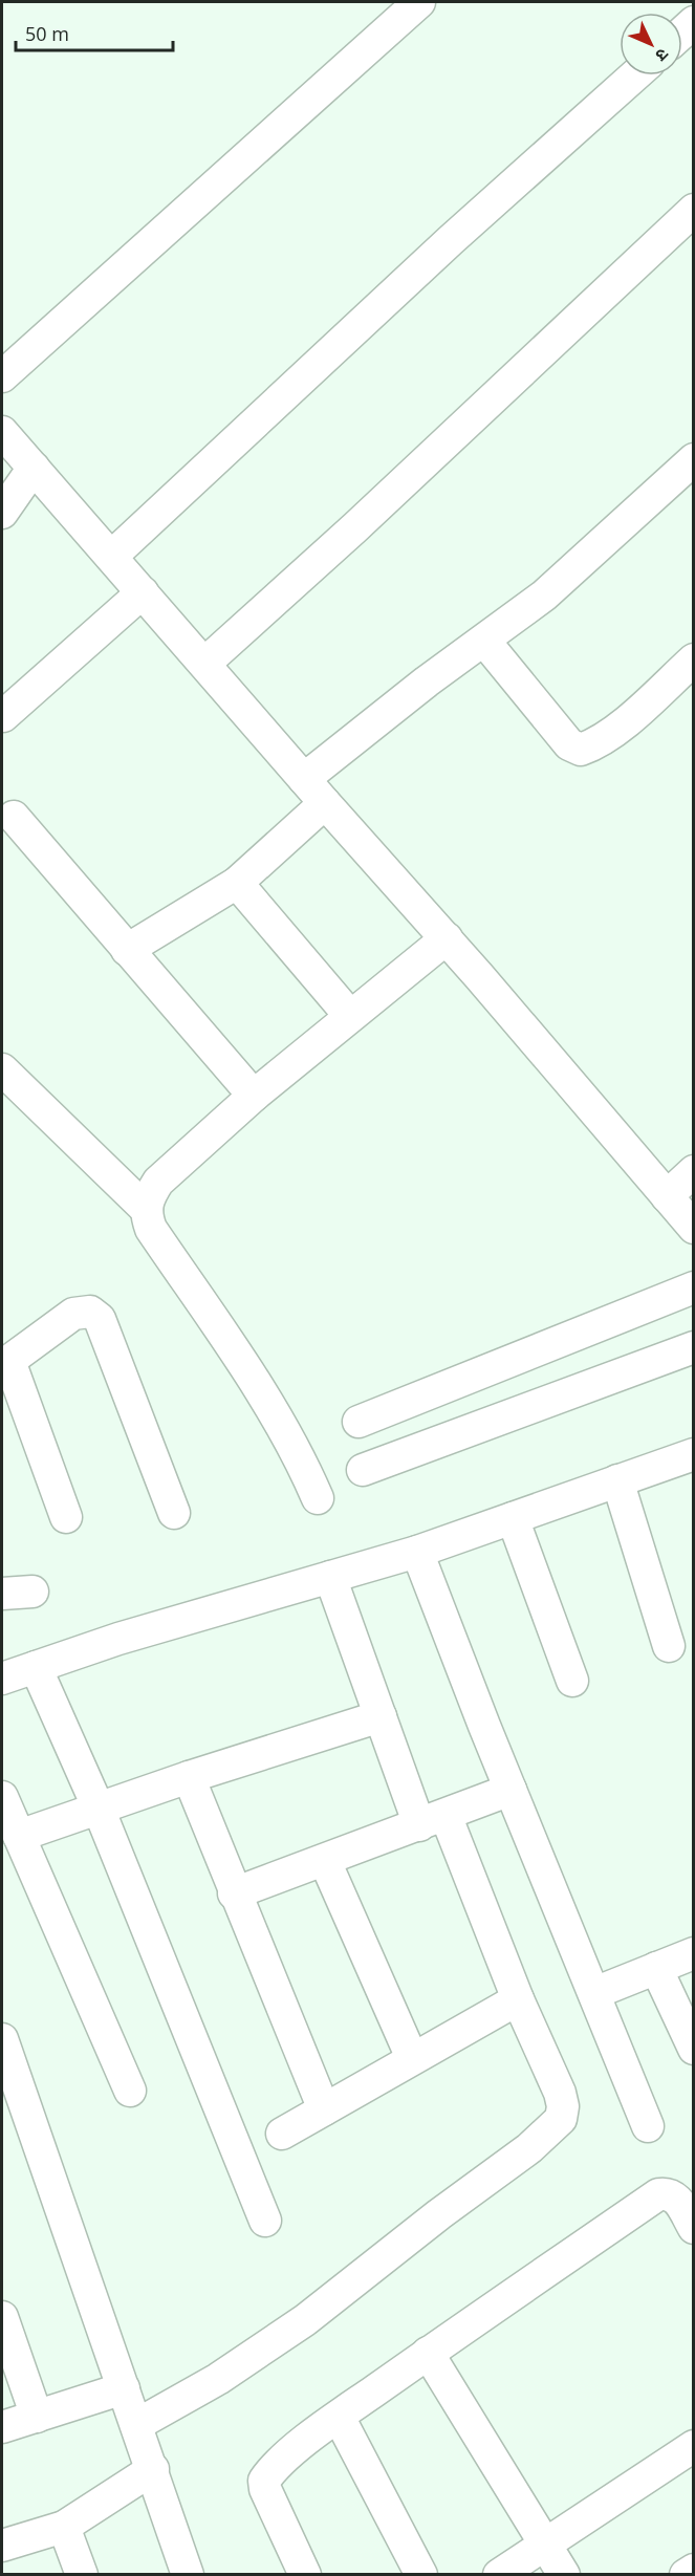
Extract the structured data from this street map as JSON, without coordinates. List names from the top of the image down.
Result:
{
  "scale_bar": "50 m",
  "north": "bottom right"
}
